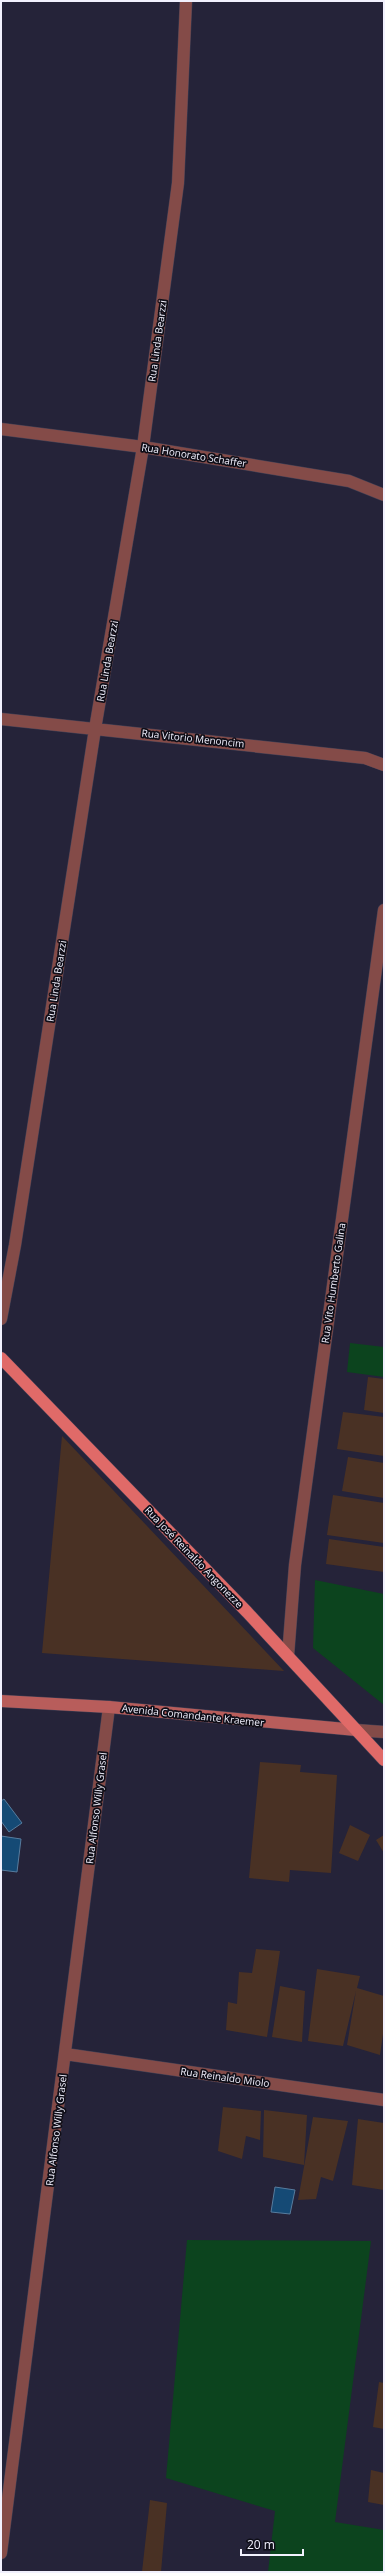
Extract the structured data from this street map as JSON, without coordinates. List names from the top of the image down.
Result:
{
  "streets": {
    "main road": ["Rua José Reinaldo Angonezze", "Avenida Comandante Kraemer"],
    "street": [
      "Rua Linda Bearzzi",
      "Rua Honorato Schaffer",
      "Rua Vitorio Menoncim",
      "Rua Vito Humberto Galina",
      "Rua Alfonso Willy Grasel",
      "Rua Reinaldo Miolo"
    ]
  },
  "crossings": [
    ["Rua Linda Bearzzi", "Rua Honorato Schaffer"],
    ["Rua Linda Bearzzi", "Rua Vitorio Menoncim"],
    ["Rua Vito Humberto Galina", "Rua José Reinaldo Angonezze"],
    ["Rua José Reinaldo Angonezze", "Avenida Comandante Kraemer"],
    ["Avenida Comandante Kraemer", "Rua Alfonso Willy Grasel"],
    ["Rua Alfonso Willy Grasel", "Rua Reinaldo Miolo"]
  ],
  "scale_bar": "20 m"
}
